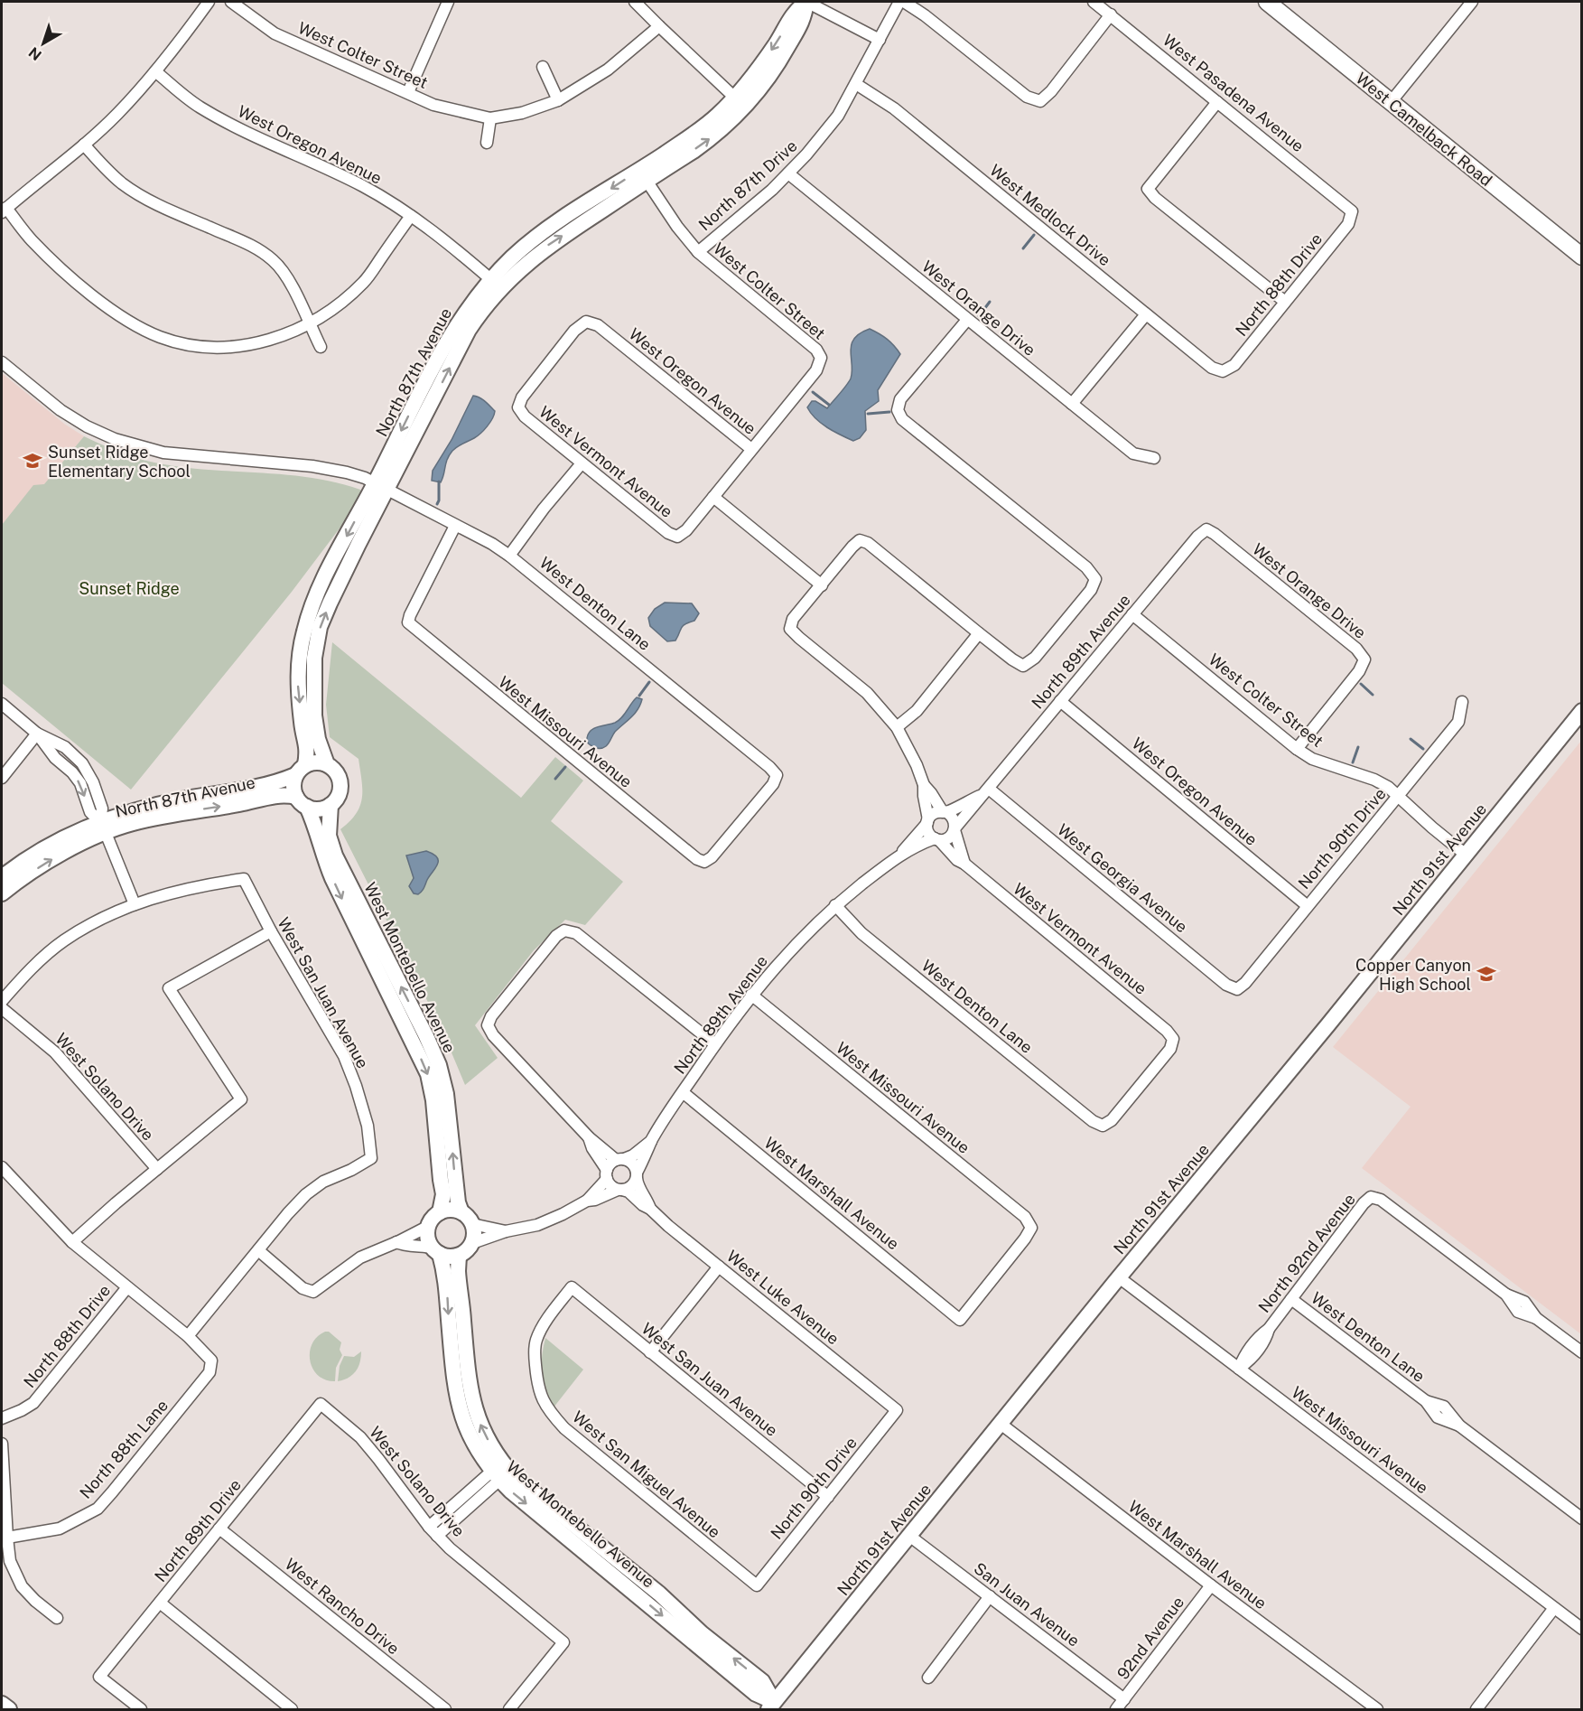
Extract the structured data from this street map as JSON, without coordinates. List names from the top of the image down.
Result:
{
  "streets": {
    "main road": ["West Camelback Road"],
    "street": [
      "West Colter Street",
      "West Pasadena Avenue",
      "West Oregon Avenue",
      "North 87th Drive",
      "West Medlock Drive",
      "North 88th Drive",
      "West Orange Drive",
      "North 87th Avenue",
      "West Vermont Avenue",
      "West Denton Lane",
      "North 89th Avenue",
      "West Missouri Avenue",
      "North 90th Drive",
      "North 91st Avenue",
      "West Georgia Avenue",
      "West Montebello Avenue",
      "West San Juan Avenue",
      "West Solano Drive",
      "West Marshall Avenue",
      "North 92nd Avenue",
      "West Luke Avenue",
      "North 88th Lane",
      "West San Miguel Avenue",
      "North 89th Drive",
      "San Juan Avenue",
      "West Rancho Drive",
      "92nd Avenue"
    ]
  },
  "crossings": [
    ["West Colter Street", "West Oregon Avenue"],
    ["West Colter Street", "North 87th Drive"],
    ["West Colter Street", "West Orange Drive"],
    ["West Colter Street", "North 87th Avenue"],
    ["West Colter Street", "North 89th Avenue"],
    ["West Colter Street", "North 90th Drive"],
    ["West Colter Street", "North 91st Avenue"],
    ["West Pasadena Avenue", "North 88th Drive"],
    ["West Oregon Avenue", "North 87th Avenue"],
    ["West Oregon Avenue", "West Vermont Avenue"],
    ["West Oregon Avenue", "North 89th Avenue"],
    ["West Oregon Avenue", "North 90th Drive"],
    ["North 87th Drive", "West Medlock Drive"],
    ["North 87th Drive", "West Orange Drive"],
    ["West Medlock Drive", "North 88th Drive"],
    ["West Orange Drive", "North 89th Avenue"],
    ["North 87th Avenue", "West Denton Lane"],
    ["North 87th Avenue", "West Montebello Avenue"],
    ["West Vermont Avenue", "West Denton Lane"],
    ["West Vermont Avenue", "North 89th Avenue"],
    ["West Denton Lane", "North 89th Avenue"],
    ["West Denton Lane", "West Missouri Avenue"],
    ["West Denton Lane", "North 92nd Avenue"],
    ["North 89th Avenue", "West Missouri Avenue"],
    ["North 89th Avenue", "West Georgia Avenue"],
    ["North 89th Avenue", "West Marshall Avenue"],
    ["North 89th Avenue", "West Luke Avenue"],
    ["West Missouri Avenue", "North 91st Avenue"],
    ["West Missouri Avenue", "West Marshall Avenue"],
    ["West Missouri Avenue", "North 92nd Avenue"],
    ["North 90th Drive", "West Georgia Avenue"],
    ["North 90th Drive", "West San Juan Avenue"],
    ["North 90th Drive", "West Luke Avenue"],
    ["North 90th Drive", "West San Miguel Avenue"],
    ["North 91st Avenue", "West Montebello Avenue"],
    ["North 91st Avenue", "West Marshall Avenue"],
    ["North 91st Avenue", "San Juan Avenue"],
    ["West San Juan Avenue", "West San Miguel Avenue"],
    ["West Solano Drive", "North 89th Drive"],
    ["West Marshall Avenue", "92nd Avenue"],
    ["North 89th Drive", "West Rancho Drive"],
    ["San Juan Avenue", "92nd Avenue"]
  ],
  "parks": ["Sunset Ridge"],
  "places": {
    "school or university": ["Sunset Ridge Elementary School", "Copper Canyon High School"]
  },
  "north": "bottom left"
}
